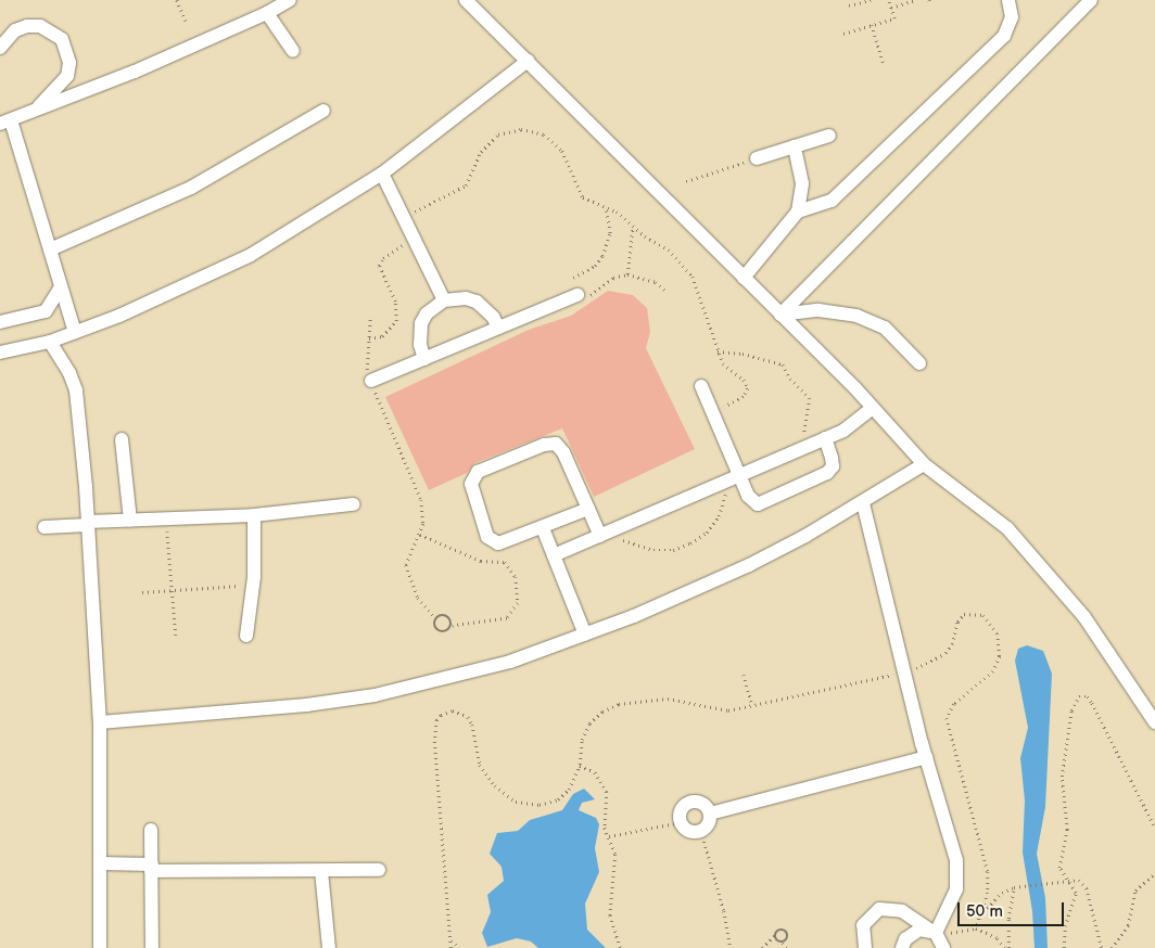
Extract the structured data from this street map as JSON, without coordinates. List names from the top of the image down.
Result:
{
  "scale_bar": "50 m"
}
